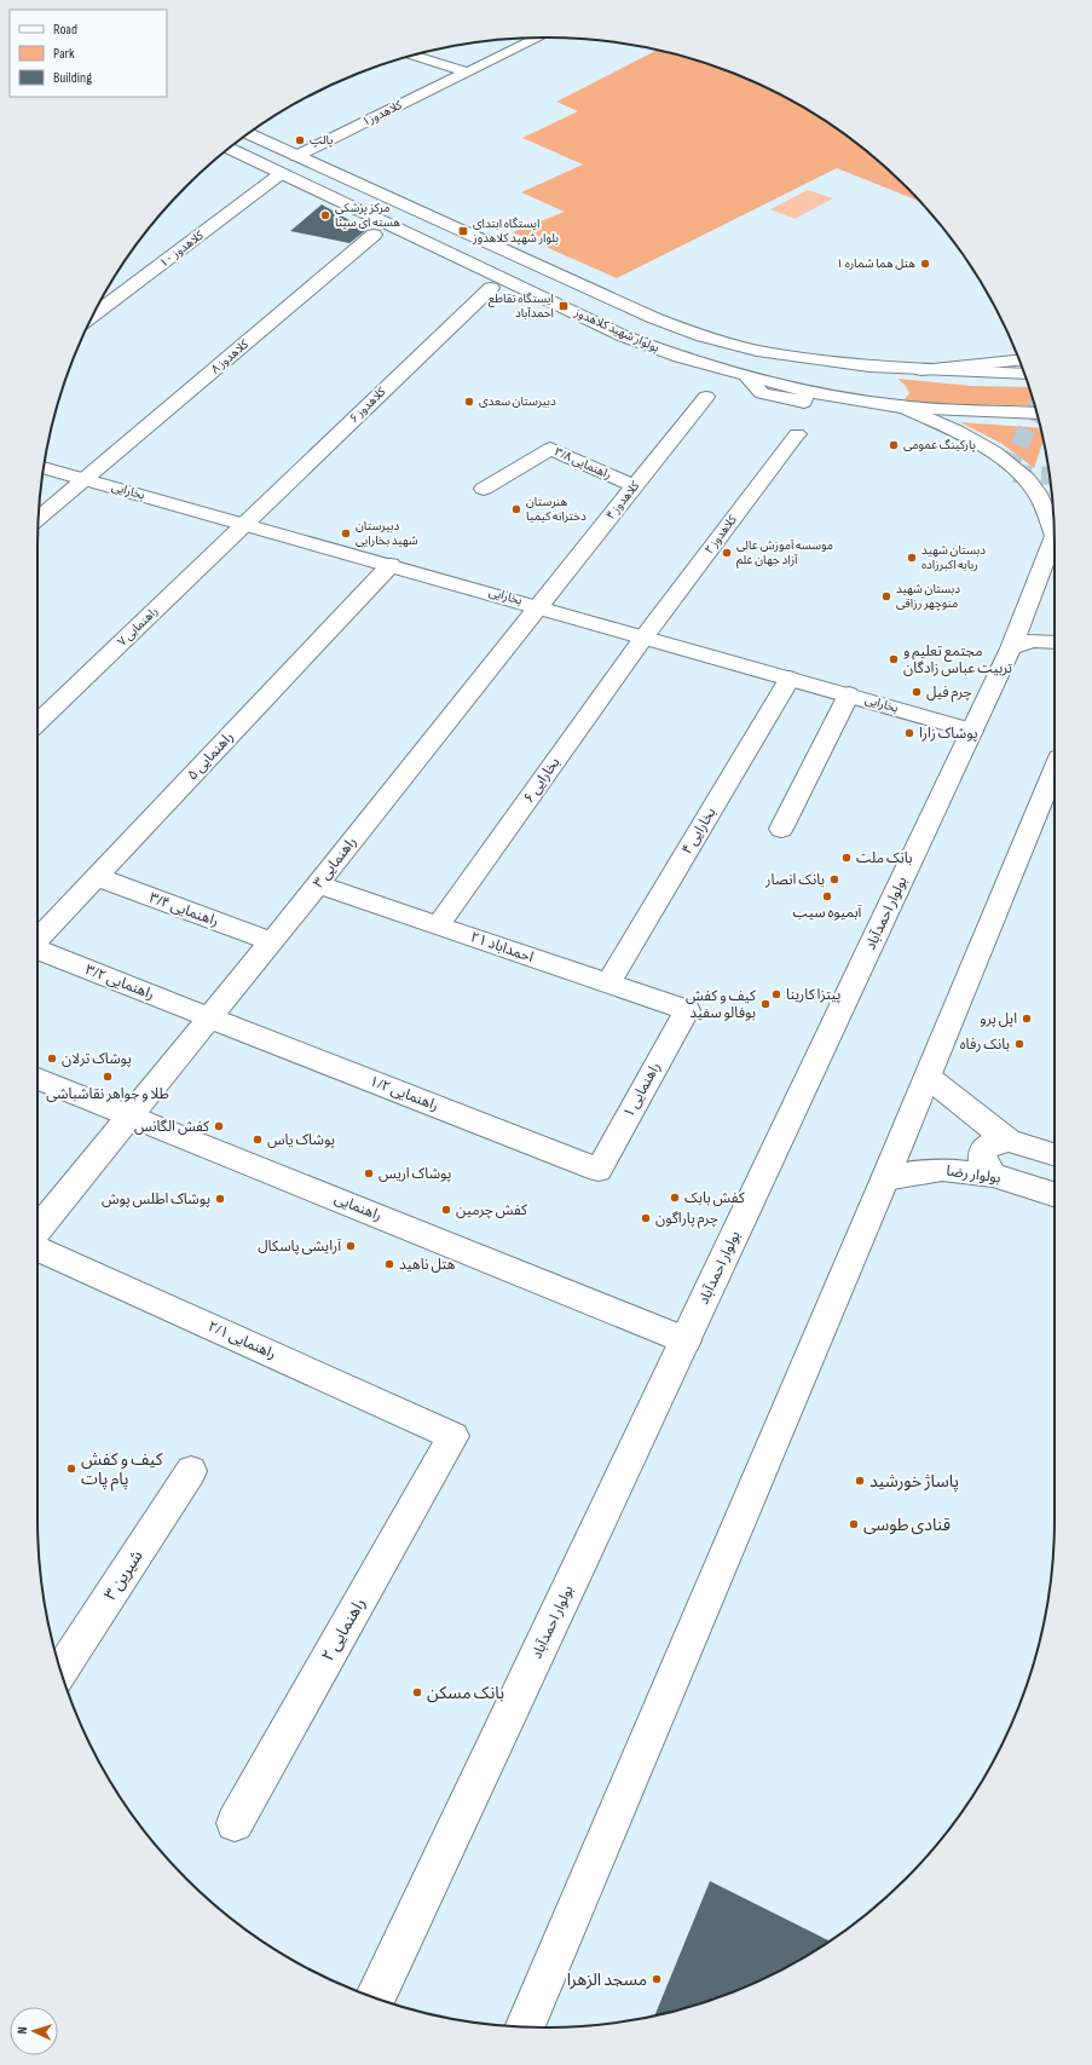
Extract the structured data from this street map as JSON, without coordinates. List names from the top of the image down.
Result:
{
  "streets": {
    "street": [
      "کلاهدوز۱",
      "کلاهدوز ۱۰",
      "بولوار شهید کلاهدوز",
      "کلاهدوز ۸",
      "کلاهدوز ۶",
      "راهنمایی ۳/۸",
      "بخارایی",
      "کلاهدوز ۴",
      "کلاهدوز ۲",
      "راهنمایی ۷",
      "راهنمایی ۵",
      "بخارایی ۶",
      "بخارایی ۴",
      "راهنمایی ۳",
      "راهنمایی ۳/۴",
      "بولوار احمدآباد",
      "احمداباد ۲۱",
      "راهنمایی ۳/۲",
      "راهنمایی ۱",
      "راهنمایی ۱/۲",
      "بولوار رضا",
      "راهنمایی",
      "راهنمایی ۲/۱",
      "شیرین ۳",
      "راهنمایی ۲"
    ]
  },
  "crossings": [
    ["کلاهدوز۱", "بولوار شهید کلاهدوز"],
    ["کلاهدوز ۱۰", "بولوار شهید کلاهدوز"],
    ["کلاهدوز ۸", "بخارایی"],
    ["کلاهدوز ۶", "بخارایی"],
    ["کلاهدوز ۶", "راهنمایی ۷"],
    ["راهنمایی ۳/۸", "کلاهدوز ۴"],
    ["بخارایی", "کلاهدوز ۴"],
    ["بخارایی", "کلاهدوز ۲"],
    ["بخارایی", "راهنمایی ۷"],
    ["بخارایی", "راهنمایی ۵"],
    ["بخارایی", "بخارایی ۶"],
    ["بخارایی", "بخارایی ۴"],
    ["بخارایی", "راهنمایی ۳"],
    ["بخارایی", "بولوار احمدآباد"],
    ["کلاهدوز ۴", "راهنمایی ۳"],
    ["کلاهدوز ۲", "بخارایی ۶"],
    ["راهنمایی ۵", "راهنمایی ۳/۴"],
    ["بخارایی ۶", "احمداباد ۲۱"],
    ["بخارایی ۴", "احمداباد ۲۱"],
    ["راهنمایی ۳", "راهنمایی ۳/۴"],
    ["راهنمایی ۳", "احمداباد ۲۱"],
    ["راهنمایی ۳", "راهنمایی ۳/۲"],
    ["راهنمایی ۳", "راهنمایی ۱/۲"],
    ["راهنمایی ۳", "راهنمایی"],
    ["بولوار احمدآباد", "راهنمایی"],
    ["احمداباد ۲۱", "راهنمایی ۱"],
    ["راهنمایی ۳/۲", "راهنمایی ۱/۲"],
    ["راهنمایی ۱", "راهنمایی ۱/۲"],
    ["راهنمایی ۲/۱", "راهنمایی ۲"]
  ],
  "places": {
    "other": [
      "پالپ",
      "مرکز پزشکی هسته ای سینا",
      "هتل هما شماره ۱",
      "دبیرستان سعدی",
      "پارکینگ عمومی",
      "هنرستان دخترانه کیمیا",
      "دبیرستان شهید بخارایی",
      "موسسه آموزش عالی آزاد جهان علم",
      "دبستان شهید ربابه اکبرزاده",
      "دبستان شهید منوچهر رزاقی",
      "مجتمع تعلیم و تربیت عباس زادگان",
      "چرم فیل",
      "پوشاک زارا",
      "بانک ملت",
      "بانک انصار",
      "آبمیوه سیب",
      "پیتزا کارینا",
      "کیف و کفش بوفالو سفید",
      "اپل پرو",
      "بانک رفاه",
      "پوشاک ترلان",
      "طلا و جواهر نقاشباشی",
      "کفش الگانس",
      "پوشاک یاس",
      "پوشاک اریس",
      "کفش بابک",
      "پوشاک اطلس پوش",
      "کفش چرمین",
      "چرم پاراگون",
      "آرایشی پاسکال",
      "هتل ناهید",
      "کیف و کفش پام پات",
      "پاساژ خورشید",
      "قنادی طوسی",
      "بانک مسکن",
      "مسجد الزهرا"
    ],
    "transit": ["ایستگاه ابتدای بلوار شهید کلاهدوز", "ایستگاه تقاطع احمدآباد"]
  },
  "legend": ["Road", "Park", "Building"],
  "north": "left"
}
